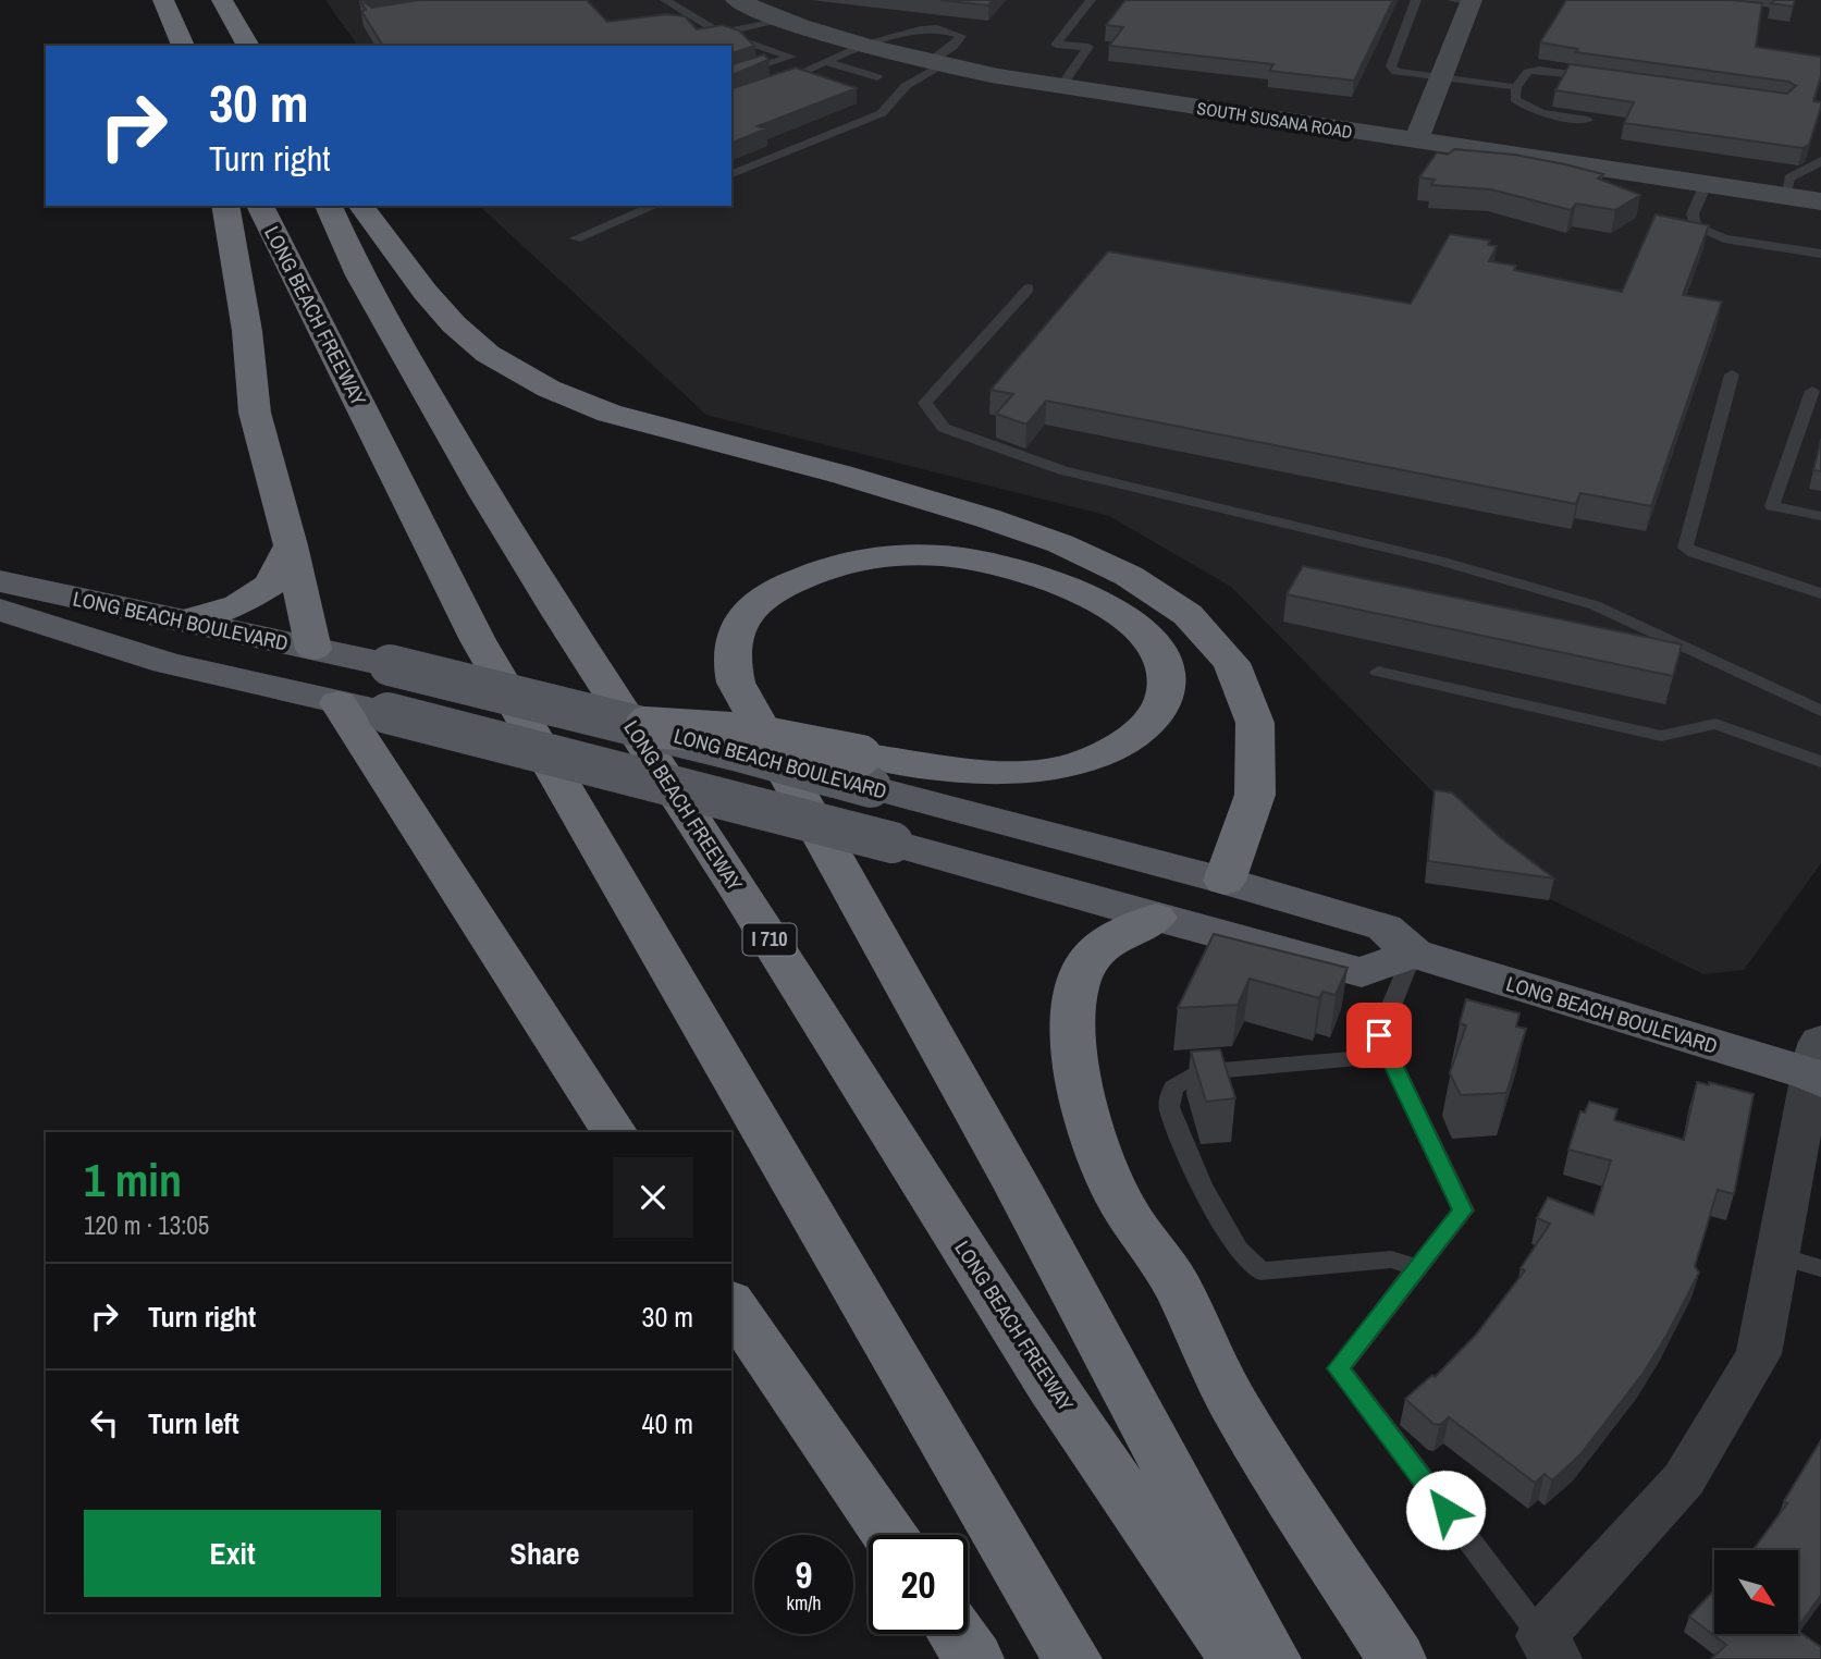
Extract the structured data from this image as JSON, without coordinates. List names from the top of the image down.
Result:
{
  "streets": {
    "highway": ["LONG BEACH FREEWAY", "I 710"],
    "main road": ["LONG BEACH BOULEVARD"],
    "street": ["SOUTH SUSANA ROAD"]
  },
  "north": "bottom right",
  "page": {
    "turn": ["30 m", "Turn right"],
    "heading": ["1 min", "120 m · 13:05"],
    "list": [
      {
        "name": "Turn right",
        "value": "30 m"
      },
      {
        "name": "Turn left",
        "value": "40 m"
      }
    ],
    "buttons": ["Exit", "Share"],
    "speed": "9 km/h",
    "limit": "20"
  }
}
